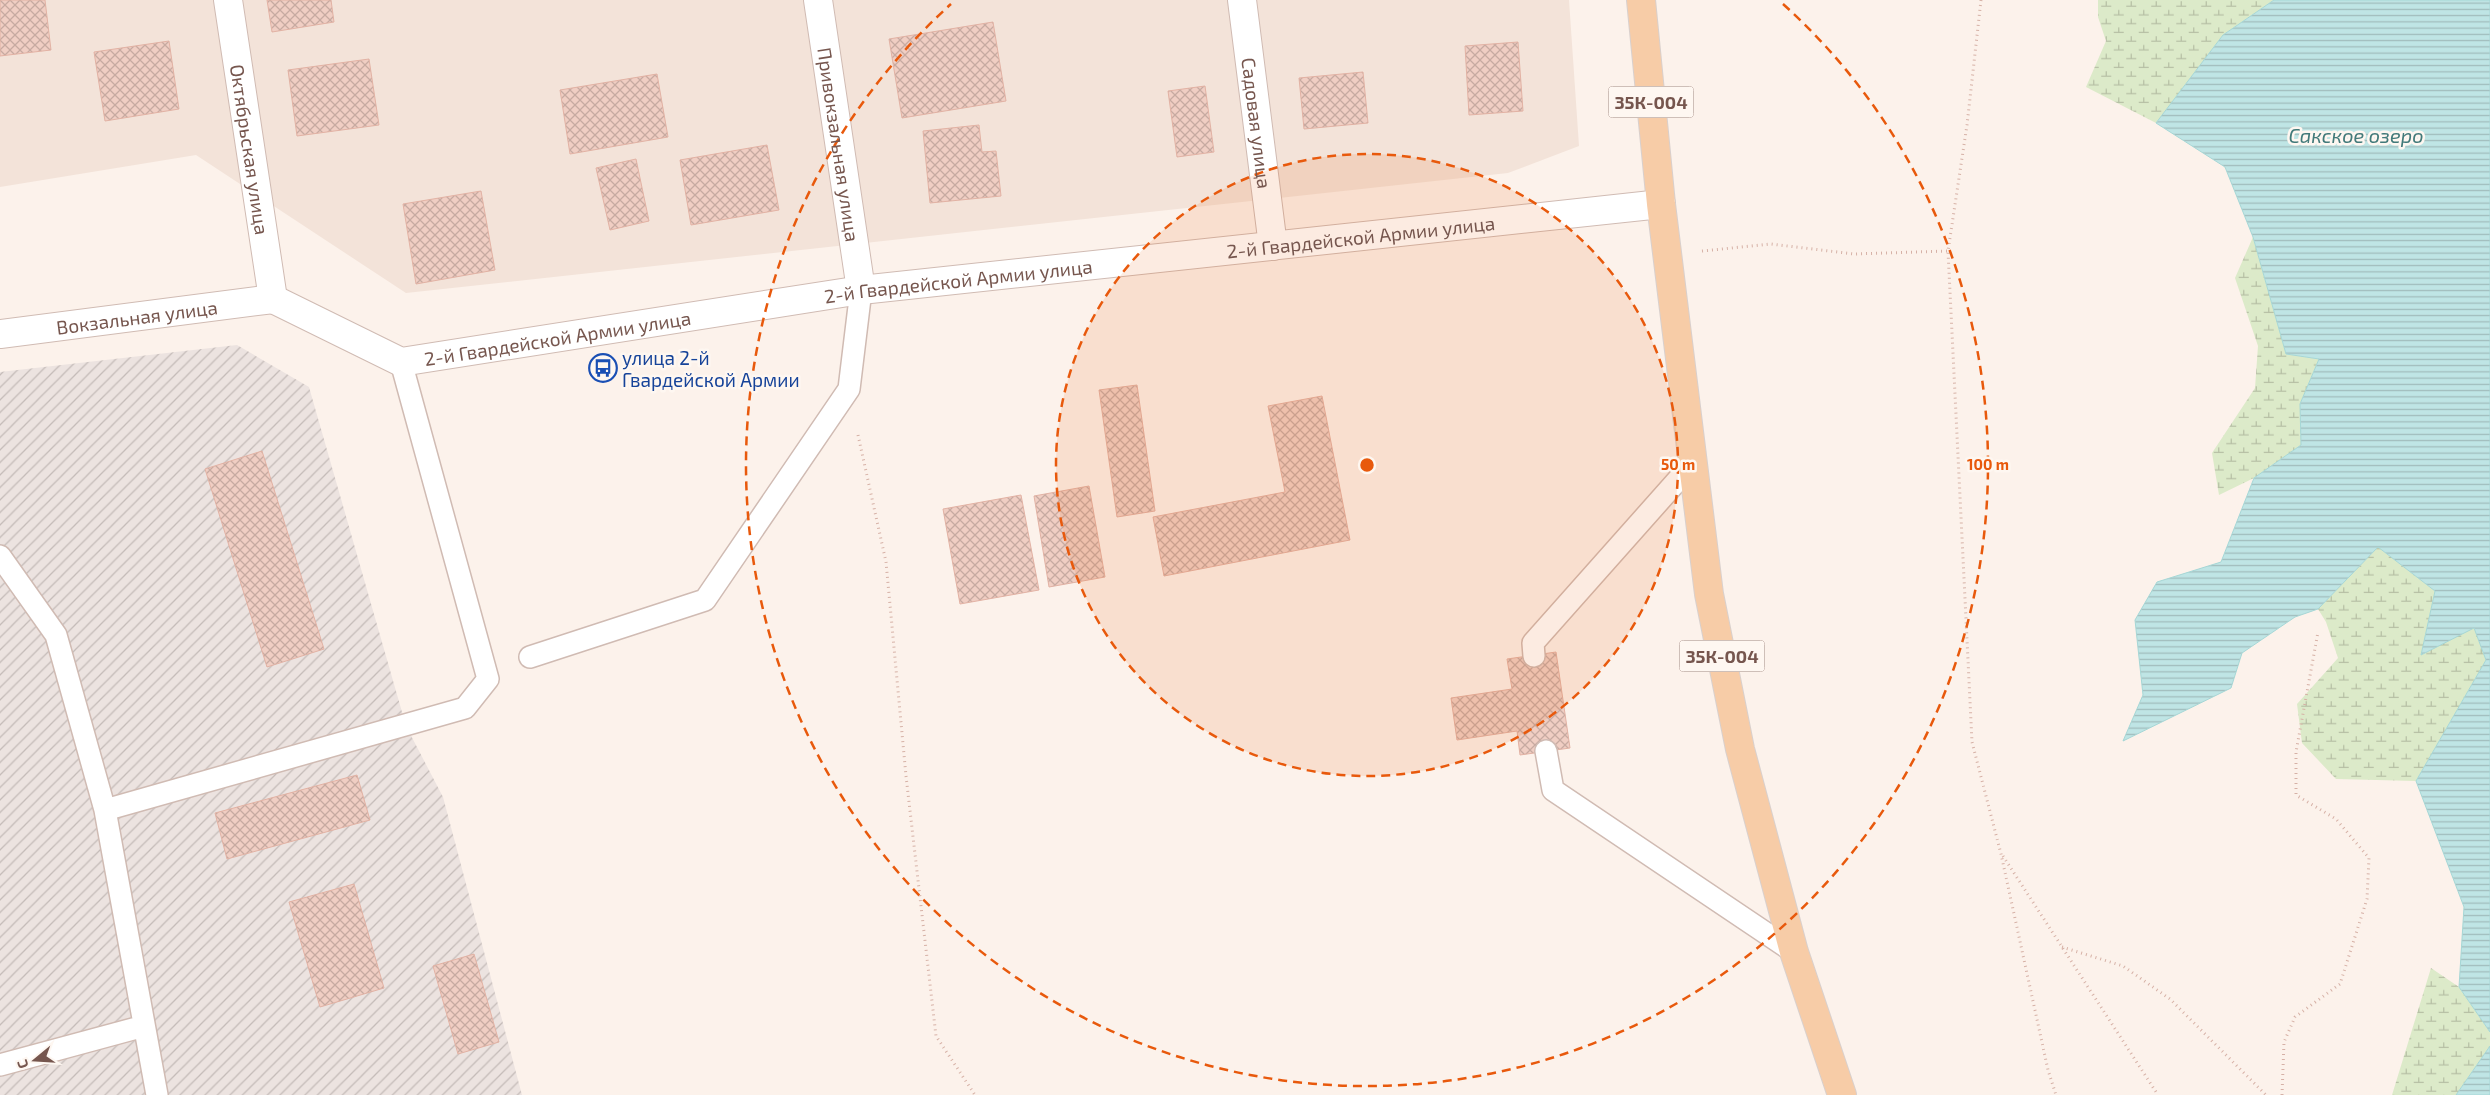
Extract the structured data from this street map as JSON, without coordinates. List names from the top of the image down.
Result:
{
  "streets": {
    "main road": ["35К-004"],
    "street": [
      "Садовая улица",
      "Привокзальная улица",
      "Октябрьская улица",
      "2-й Гвардейской Армии улица",
      "Вокзальная улица"
    ]
  },
  "crossings": [
    ["35К-004", "2-й Гвардейской Армии улица"],
    ["Садовая улица", "2-й Гвардейской Армии улица"],
    ["Привокзальная улица", "2-й Гвардейской Армии улица"],
    ["Октябрьская улица", "2-й Гвардейской Армии улица"],
    ["Октябрьская улица", "Вокзальная улица"],
    ["2-й Гвардейской Армии улица", "Вокзальная улица"]
  ],
  "water": ["Сакское озеро"],
  "places": {
    "bus stop": ["улица 2-й Гвардейской Армии"]
  },
  "north": "left",
  "rings": ["50 m", "100 m"]
}
